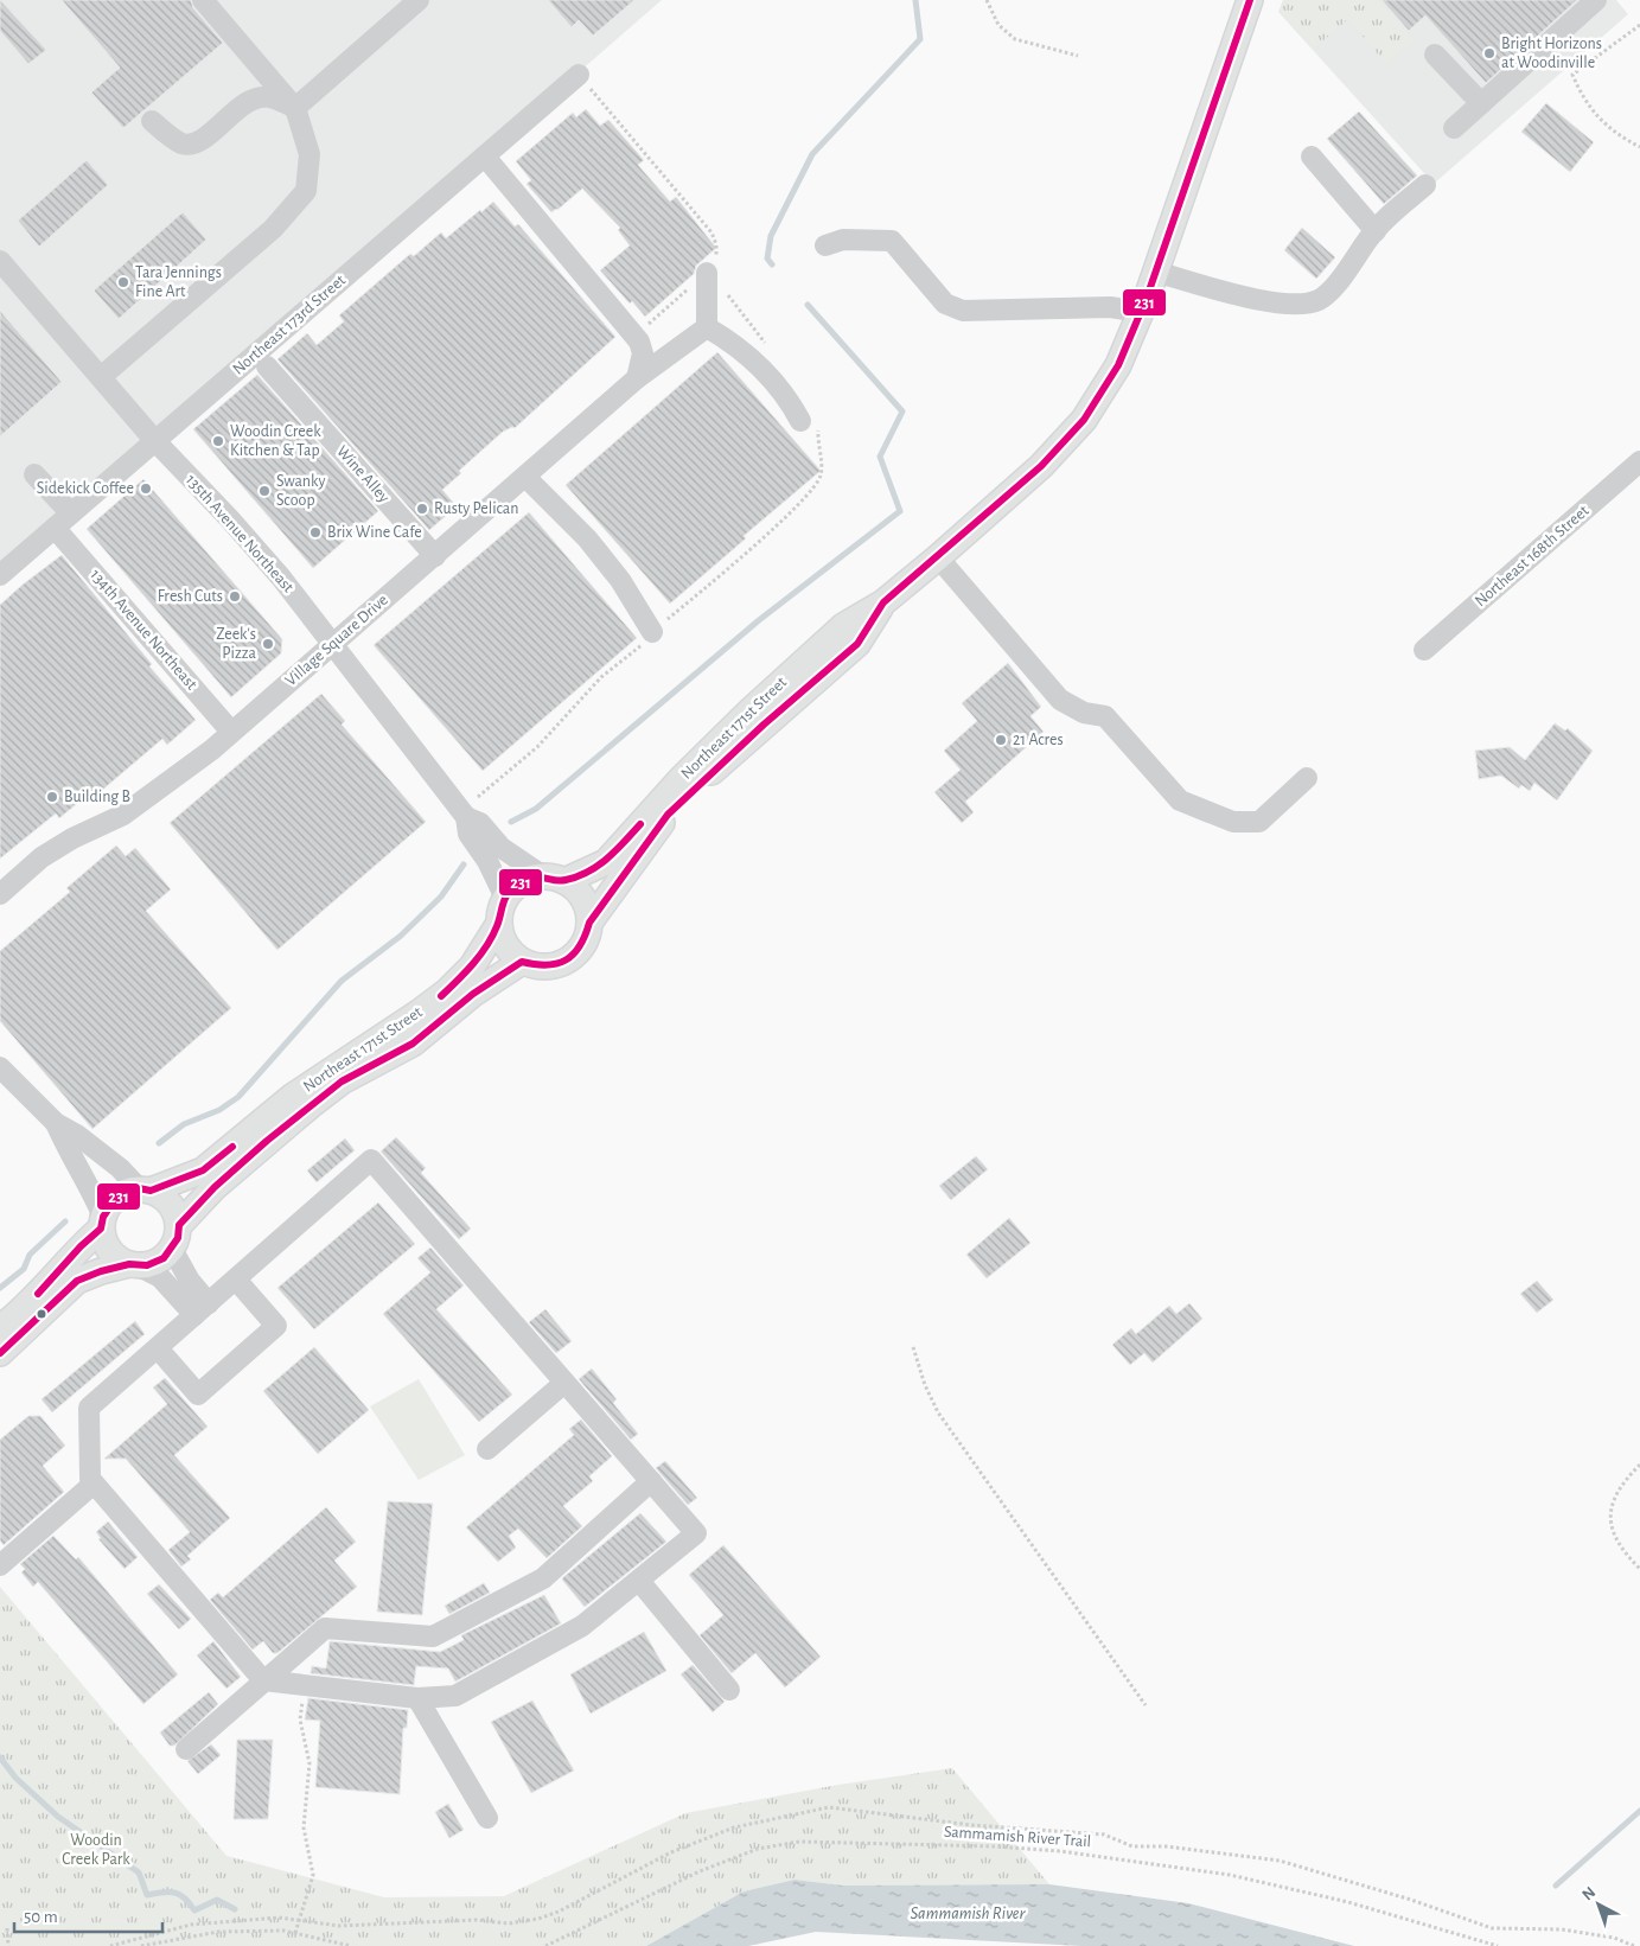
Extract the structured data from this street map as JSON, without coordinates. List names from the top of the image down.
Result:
{
  "streets": {
    "main road": ["Northeast 171st Street"],
    "street": [
      "Northeast 173rd Street",
      "Wine Alley",
      "135th Avenue Northeast",
      "Northeast 168th Street",
      "134th Avenue Northeast",
      "Village Square Drive"
    ],
    "path": ["Sammamish River Trail"]
  },
  "crossings": [
    ["Northeast 173rd Street", "135th Avenue Northeast"],
    ["Northeast 173rd Street", "134th Avenue Northeast"],
    ["Wine Alley", "Village Square Drive"],
    ["135th Avenue Northeast", "Village Square Drive"],
    ["135th Avenue Northeast", "Northeast 171st Street"],
    ["134th Avenue Northeast", "Village Square Drive"]
  ],
  "water": ["Sammamish River"],
  "parks": ["Woodin Creek Park"],
  "places": [
    "Bright Horizons at Woodinville",
    "Tara Jennings Fine Art",
    "Woodin Creek Kitchen & Tap",
    "Sidekick Coffee",
    "Swanky Scoop",
    "Rusty Pelican",
    "Brix Wine Cafe",
    "Fresh Cuts",
    "Zeek's Pizza",
    "21 Acres",
    "Building B"
  ],
  "lines": ["transit line 231"],
  "scale_bar": "50 m",
  "north": "top left"
}
